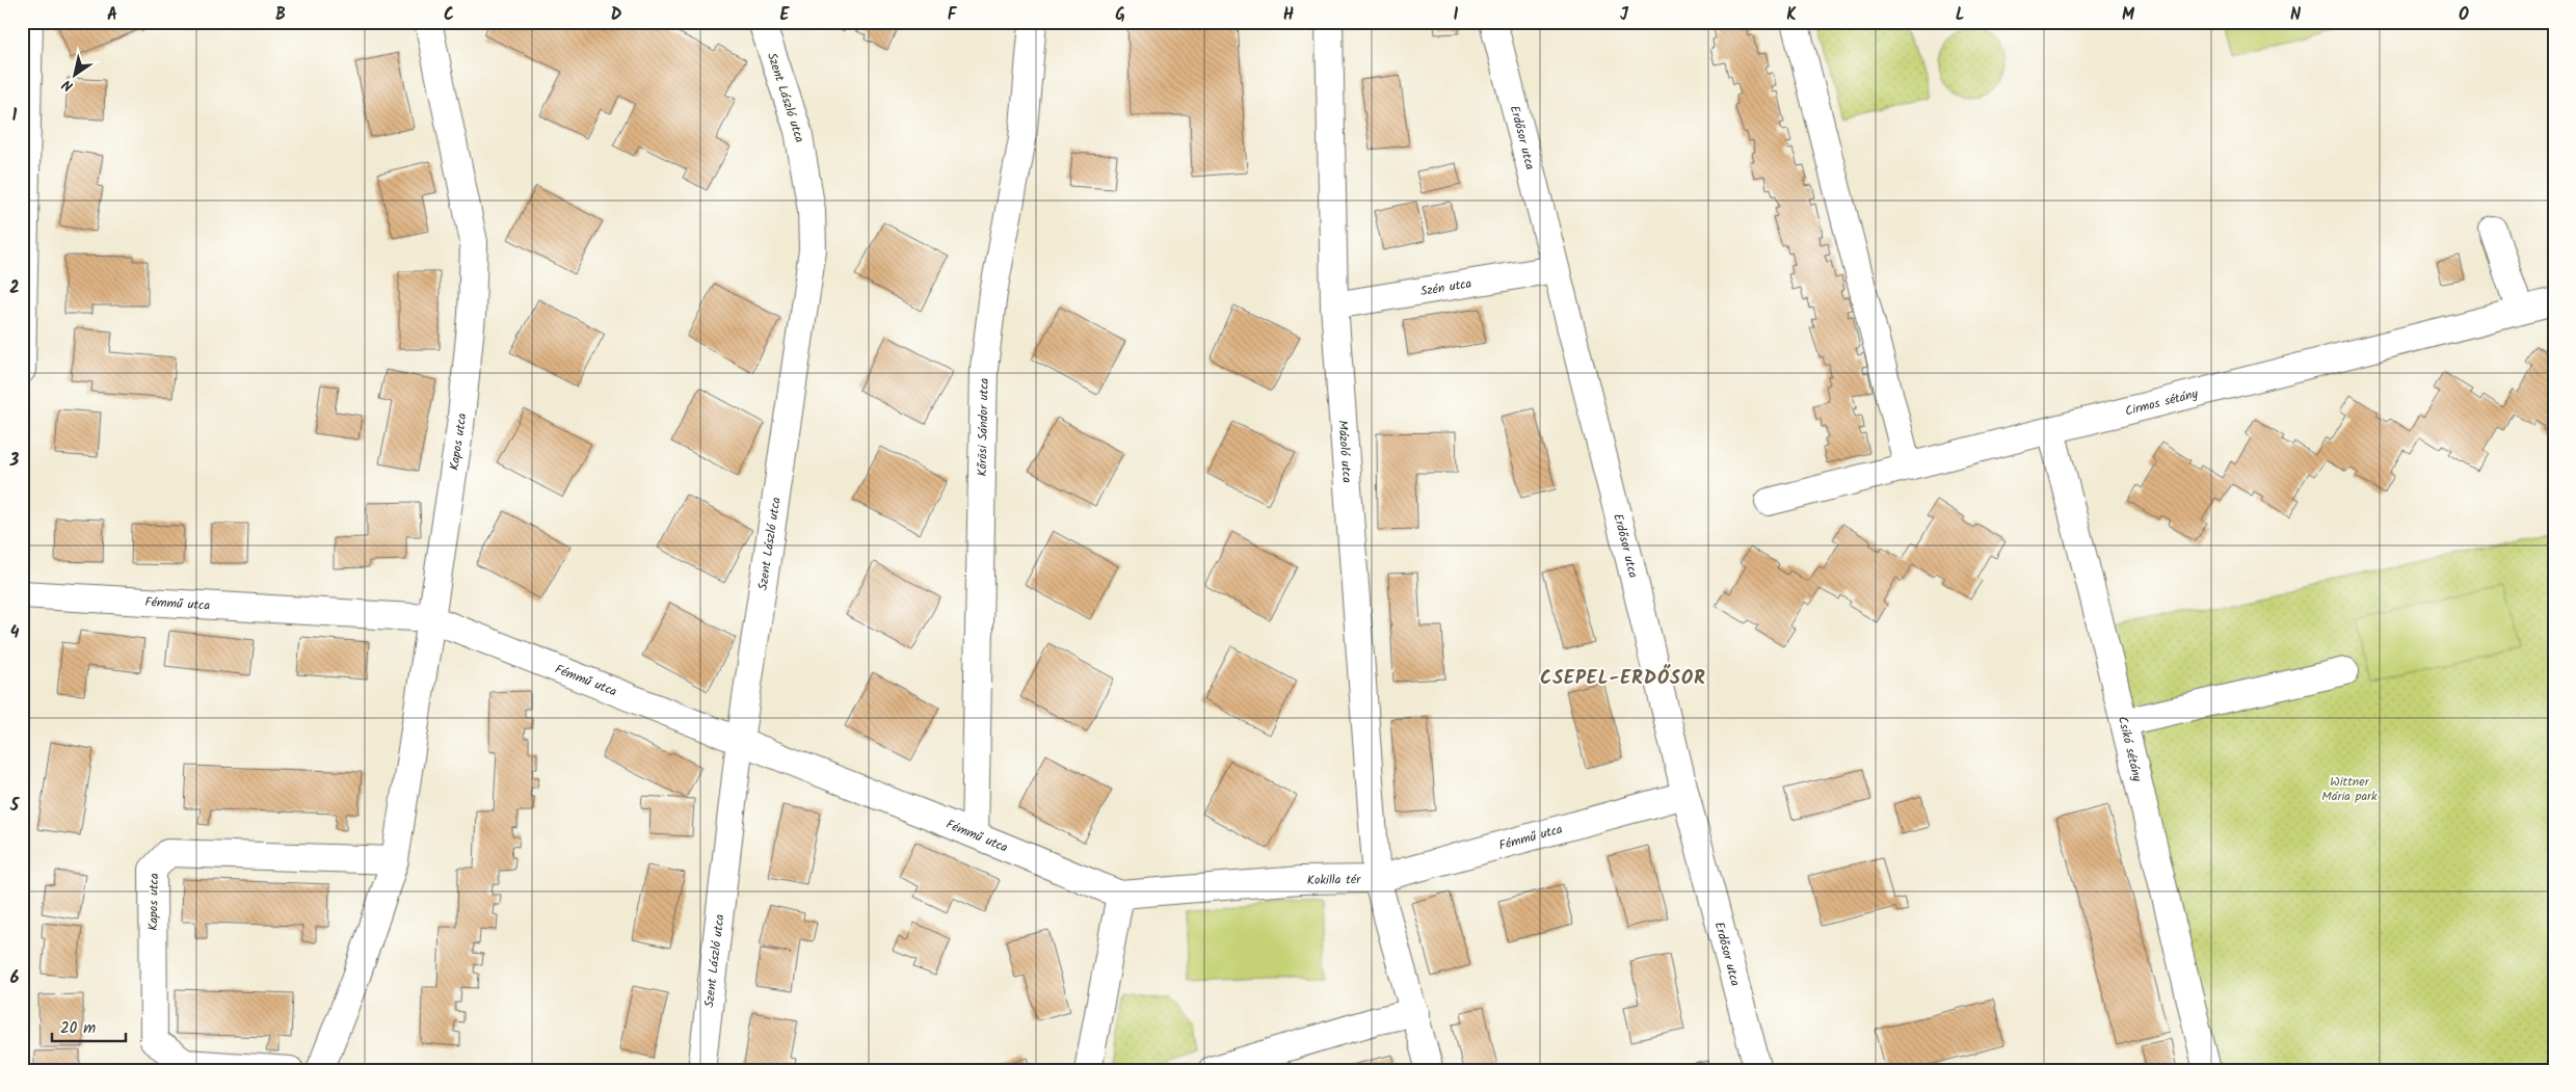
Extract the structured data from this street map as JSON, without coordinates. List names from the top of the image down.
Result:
{
  "streets": {
    "street": [
      "Szent László utca",
      "Erdősor utca",
      "Szén utca",
      "Cirmos sétány",
      "Kőrösi Sándor utca",
      "Kapos utca",
      "Mázoló utca",
      "Fémmű utca",
      "Csikó sétány",
      "Kokilla tér"
    ]
  },
  "crossings": [
    ["Szent László utca", "Fémmű utca"],
    ["Erdősor utca", "Szén utca"],
    ["Erdősor utca", "Fémmű utca"],
    ["Szén utca", "Mázoló utca"],
    ["Cirmos sétány", "Csikó sétány"],
    ["Kőrösi Sándor utca", "Fémmű utca"],
    ["Kapos utca", "Fémmű utca"],
    ["Mázoló utca", "Fémmű utca"],
    ["Mázoló utca", "Kokilla tér"],
    ["Fémmű utca", "Kokilla tér"]
  ],
  "districts": ["CSEPEL-ERDŐSOR"],
  "parks": ["Wittner Mária park"],
  "scale_bar": "20 m",
  "north": "bottom left",
  "grid": {
    "columns": [
      "A",
      "B",
      "C",
      "D",
      "E",
      "F",
      "G",
      "H",
      "I",
      "J",
      "K",
      "L",
      "M",
      "N",
      "O"
    ],
    "rows": [
      "1",
      "2",
      "3",
      "4",
      "5",
      "6"
    ]
  }
}
